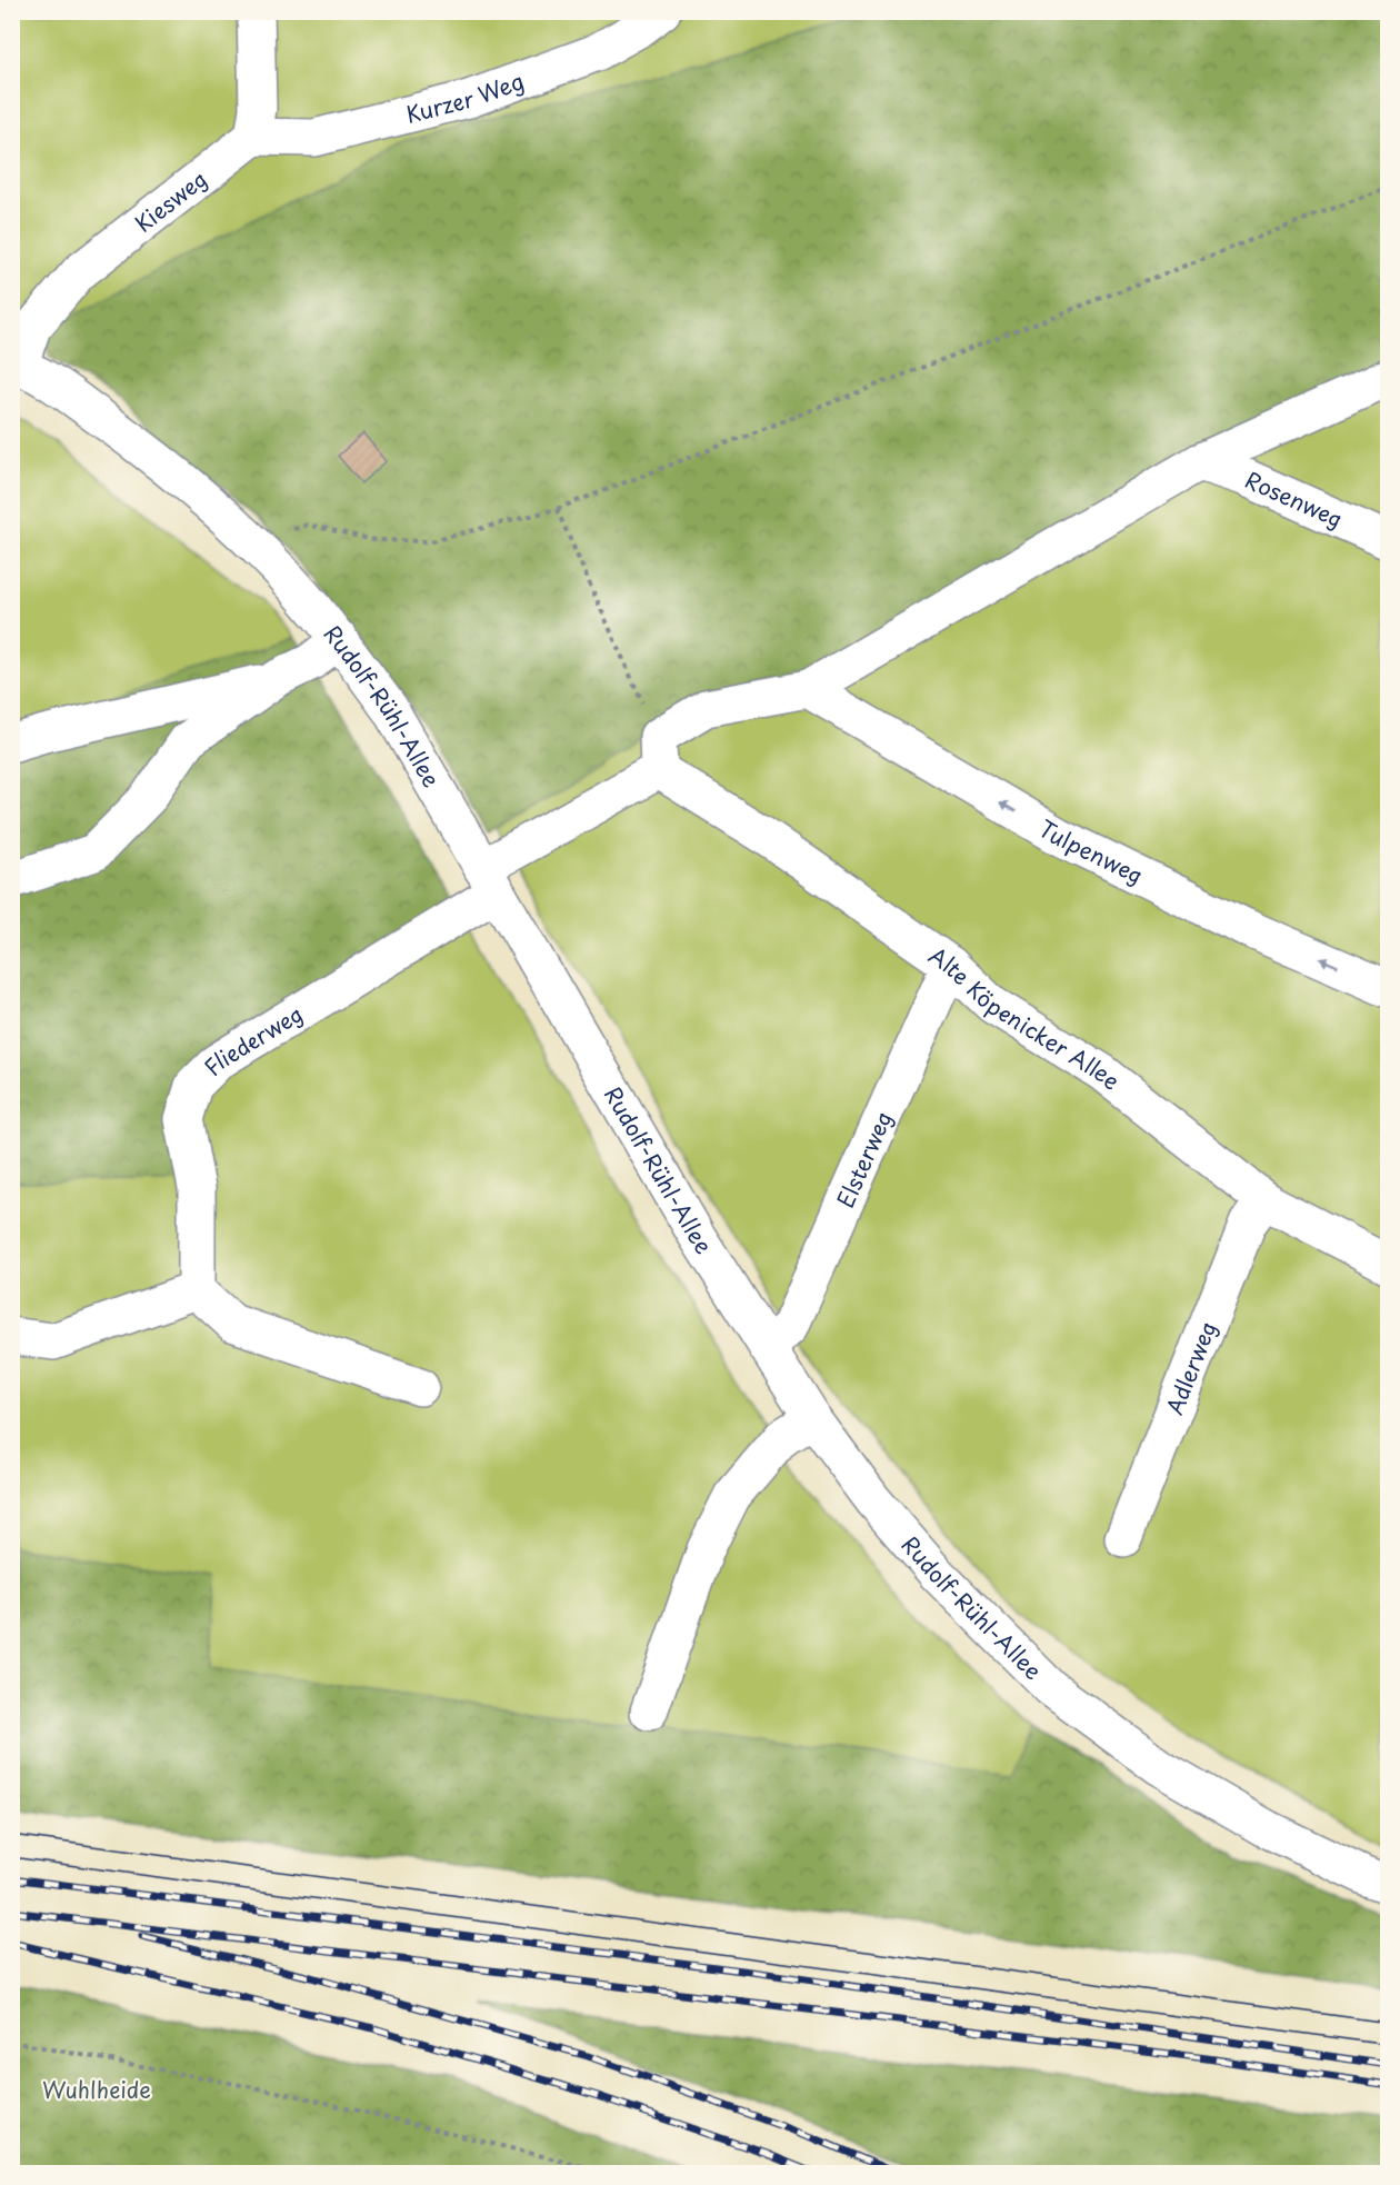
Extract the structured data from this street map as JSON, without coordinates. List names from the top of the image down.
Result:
{
  "streets": {
    "street": [
      "Kurzer Weg",
      "Kiesweg",
      "Rosenweg",
      "Rudolf-Rühl-Allee",
      "Tulpenweg",
      "Alte Köpenicker Allee",
      "Fliederweg",
      "Elsterweg",
      "Adlerweg"
    ]
  },
  "crossings": [
    ["Kurzer Weg", "Kiesweg"],
    ["Kiesweg", "Rudolf-Rühl-Allee"],
    ["Rosenweg", "Fliederweg"],
    ["Rudolf-Rühl-Allee", "Fliederweg"],
    ["Rudolf-Rühl-Allee", "Elsterweg"],
    ["Tulpenweg", "Fliederweg"],
    ["Alte Köpenicker Allee", "Fliederweg"],
    ["Alte Köpenicker Allee", "Elsterweg"],
    ["Alte Köpenicker Allee", "Adlerweg"]
  ],
  "one_way": ["Tulpenweg"],
  "parks": ["Wuhlheide"]
}
